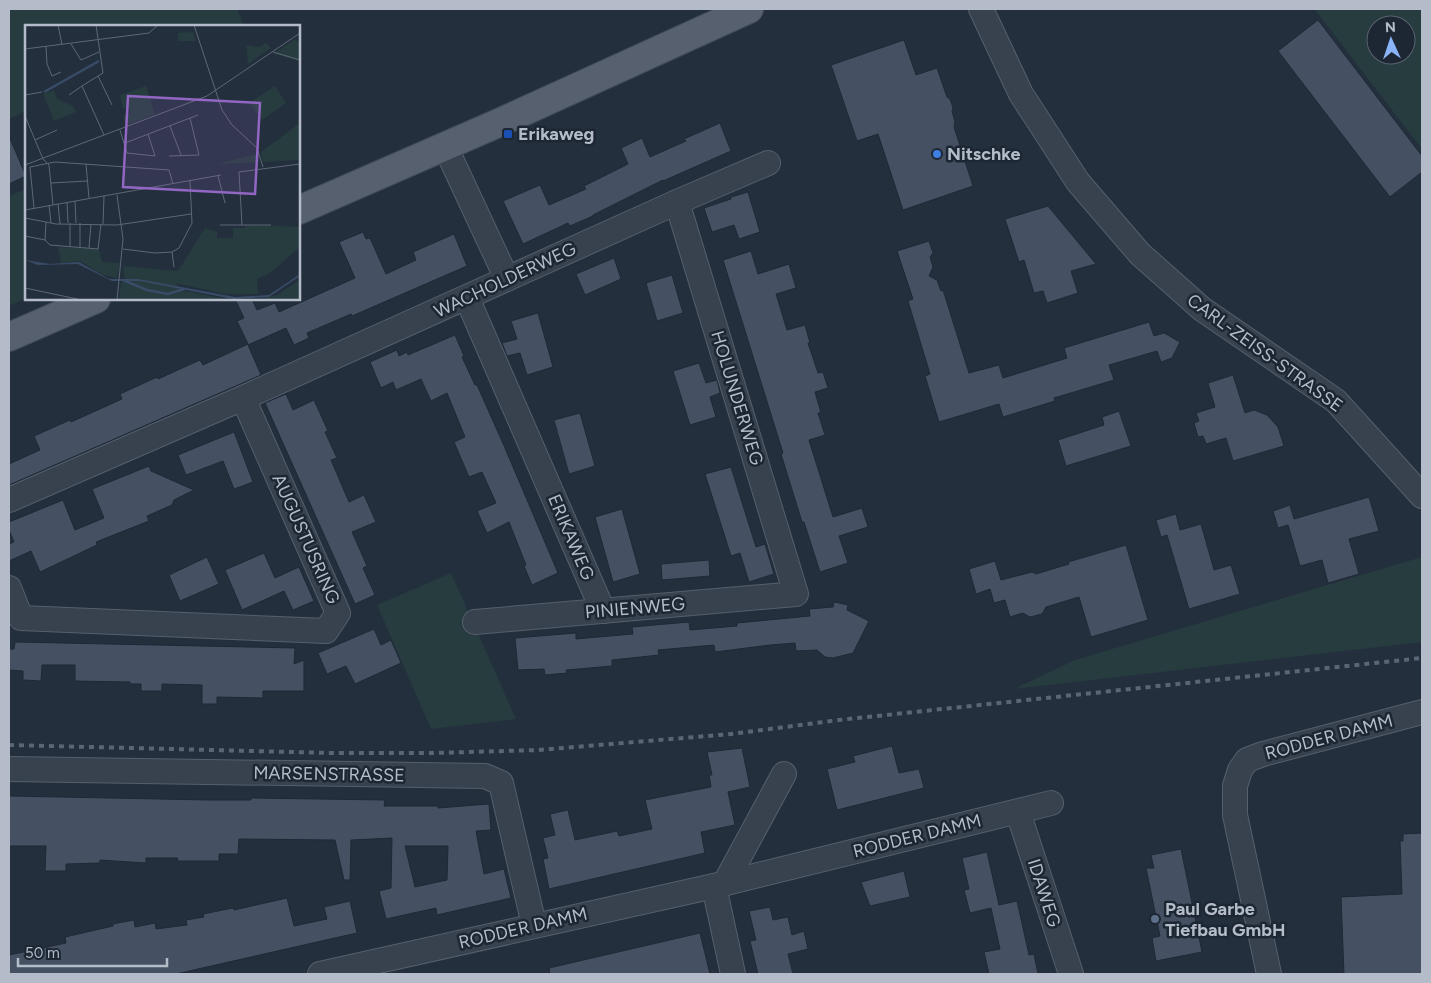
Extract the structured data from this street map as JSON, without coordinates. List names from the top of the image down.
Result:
{
  "streets": {
    "street": [
      "WACHOLDERWEG",
      "CARL-ZEISS-STRASSE",
      "HOLUNDERWEG",
      "ERIKAWEG",
      "AUGUSTUSRING",
      "PINIENWEG",
      "RODDER DAMM",
      "MARSENSTRASSE",
      "IDAWEG"
    ]
  },
  "crossings": [
    ["WACHOLDERWEG", "HOLUNDERWEG"],
    ["WACHOLDERWEG", "ERIKAWEG"],
    ["WACHOLDERWEG", "AUGUSTUSRING"],
    ["HOLUNDERWEG", "PINIENWEG"],
    ["ERIKAWEG", "PINIENWEG"],
    ["RODDER DAMM", "MARSENSTRASSE"],
    ["RODDER DAMM", "IDAWEG"]
  ],
  "places": {
    "transit": ["Erikaweg"],
    "other": ["Nitschke", "Paul Garbe Tiefbau GmbH"]
  },
  "scale_bar": "50 m",
  "north": "top"
}
